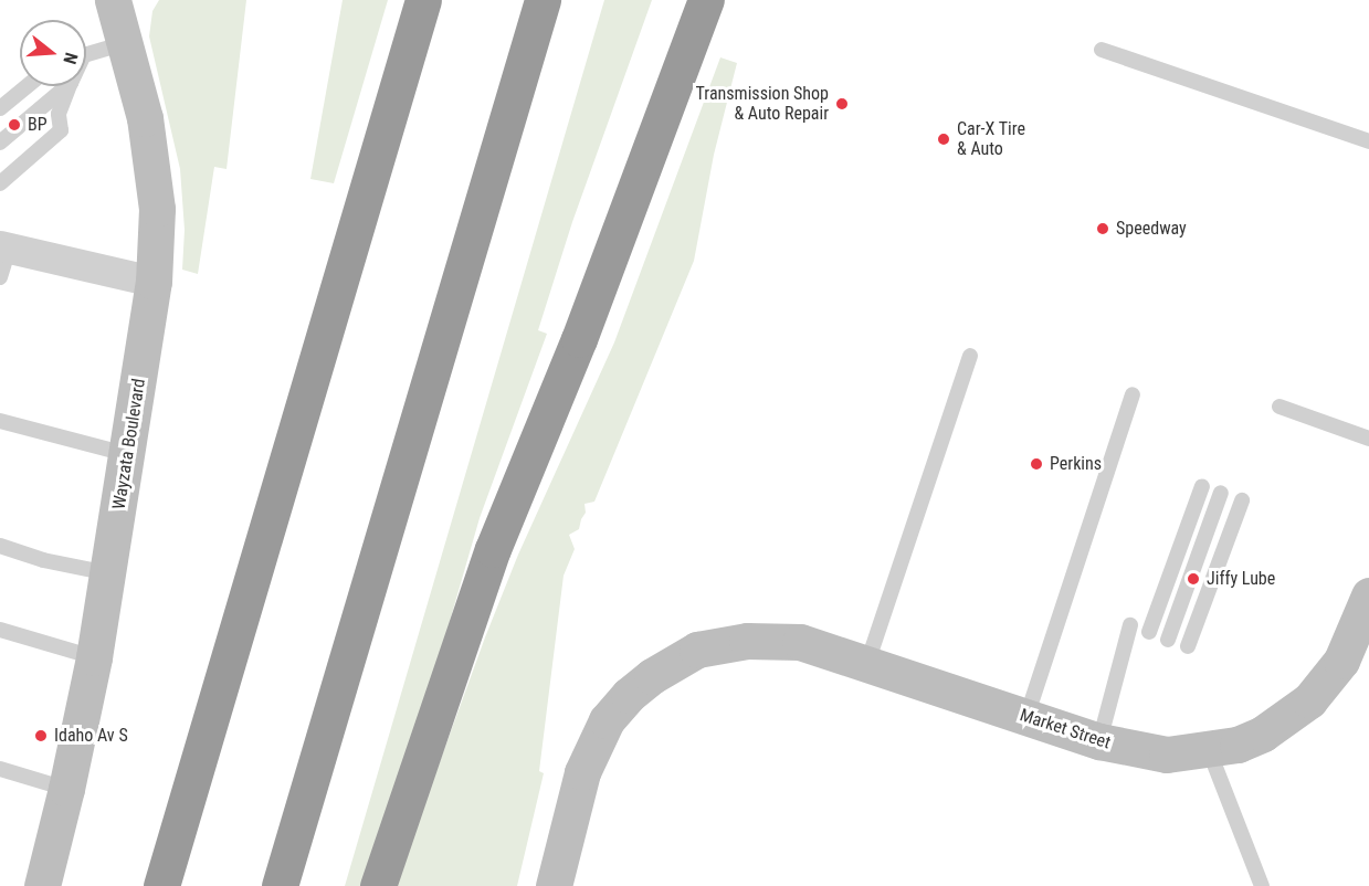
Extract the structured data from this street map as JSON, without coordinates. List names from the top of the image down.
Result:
{
  "streets": {
    "street": ["Wayzata Boulevard", "Market Street"]
  },
  "places": [
    "Transmission Shop & Auto Repair",
    "BP",
    "Car-X Tire & Auto",
    "Speedway",
    "Perkins",
    "Jiffy Lube",
    "Idaho Av S"
  ],
  "north": "right"
}
